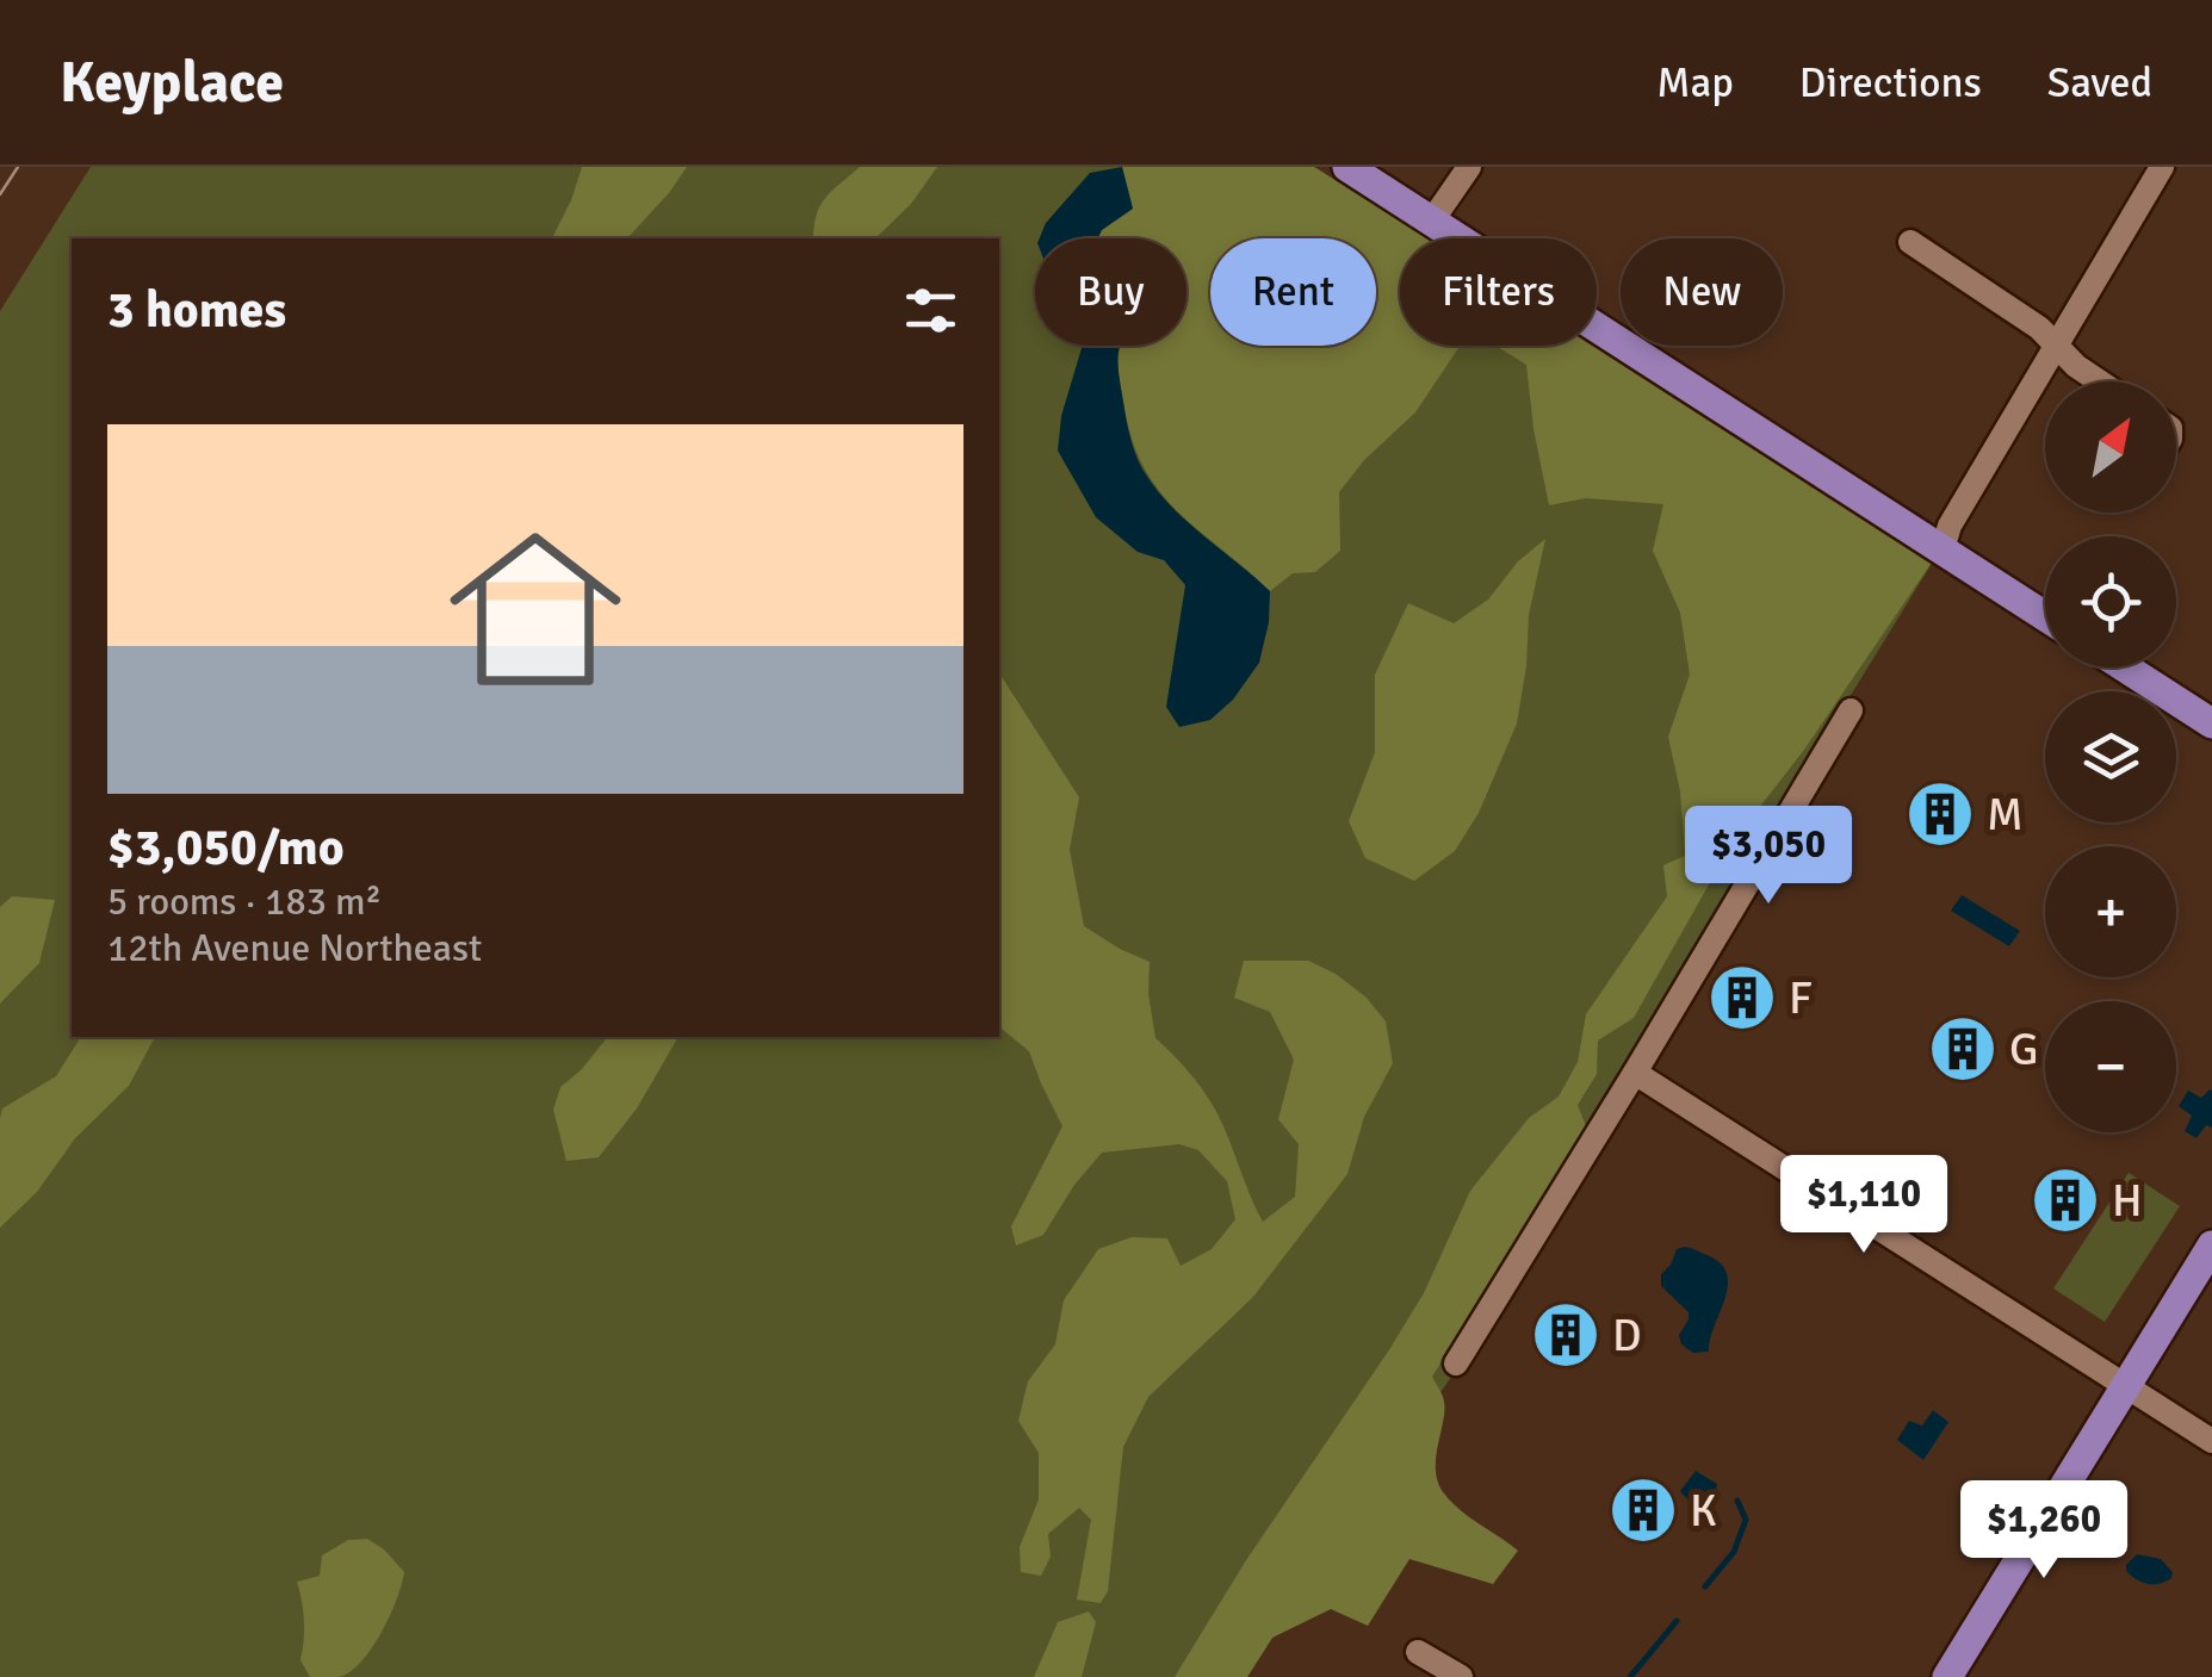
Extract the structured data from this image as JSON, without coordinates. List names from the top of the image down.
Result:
{
  "places": {
    "building": [
      "M",
      "F",
      "G",
      "H",
      "D",
      "K"
    ]
  },
  "north": "top right",
  "page": {
    "header": "Keyplace",
    "nav": ["Map", "Directions", "Saved"],
    "chip": [
      "Buy",
      "Rent",
      "Filters",
      "New"
    ],
    "heading": "3 homes",
    "map_buttons": ["+", "−"],
    "list": [
      {
        "name": "$3,050/mo",
        "note": "5 rooms · 183 m² · 12th Avenue Northeast"
      }
    ],
    "price": ["$3,050", "$1,110", "$1,260"]
  }
}
